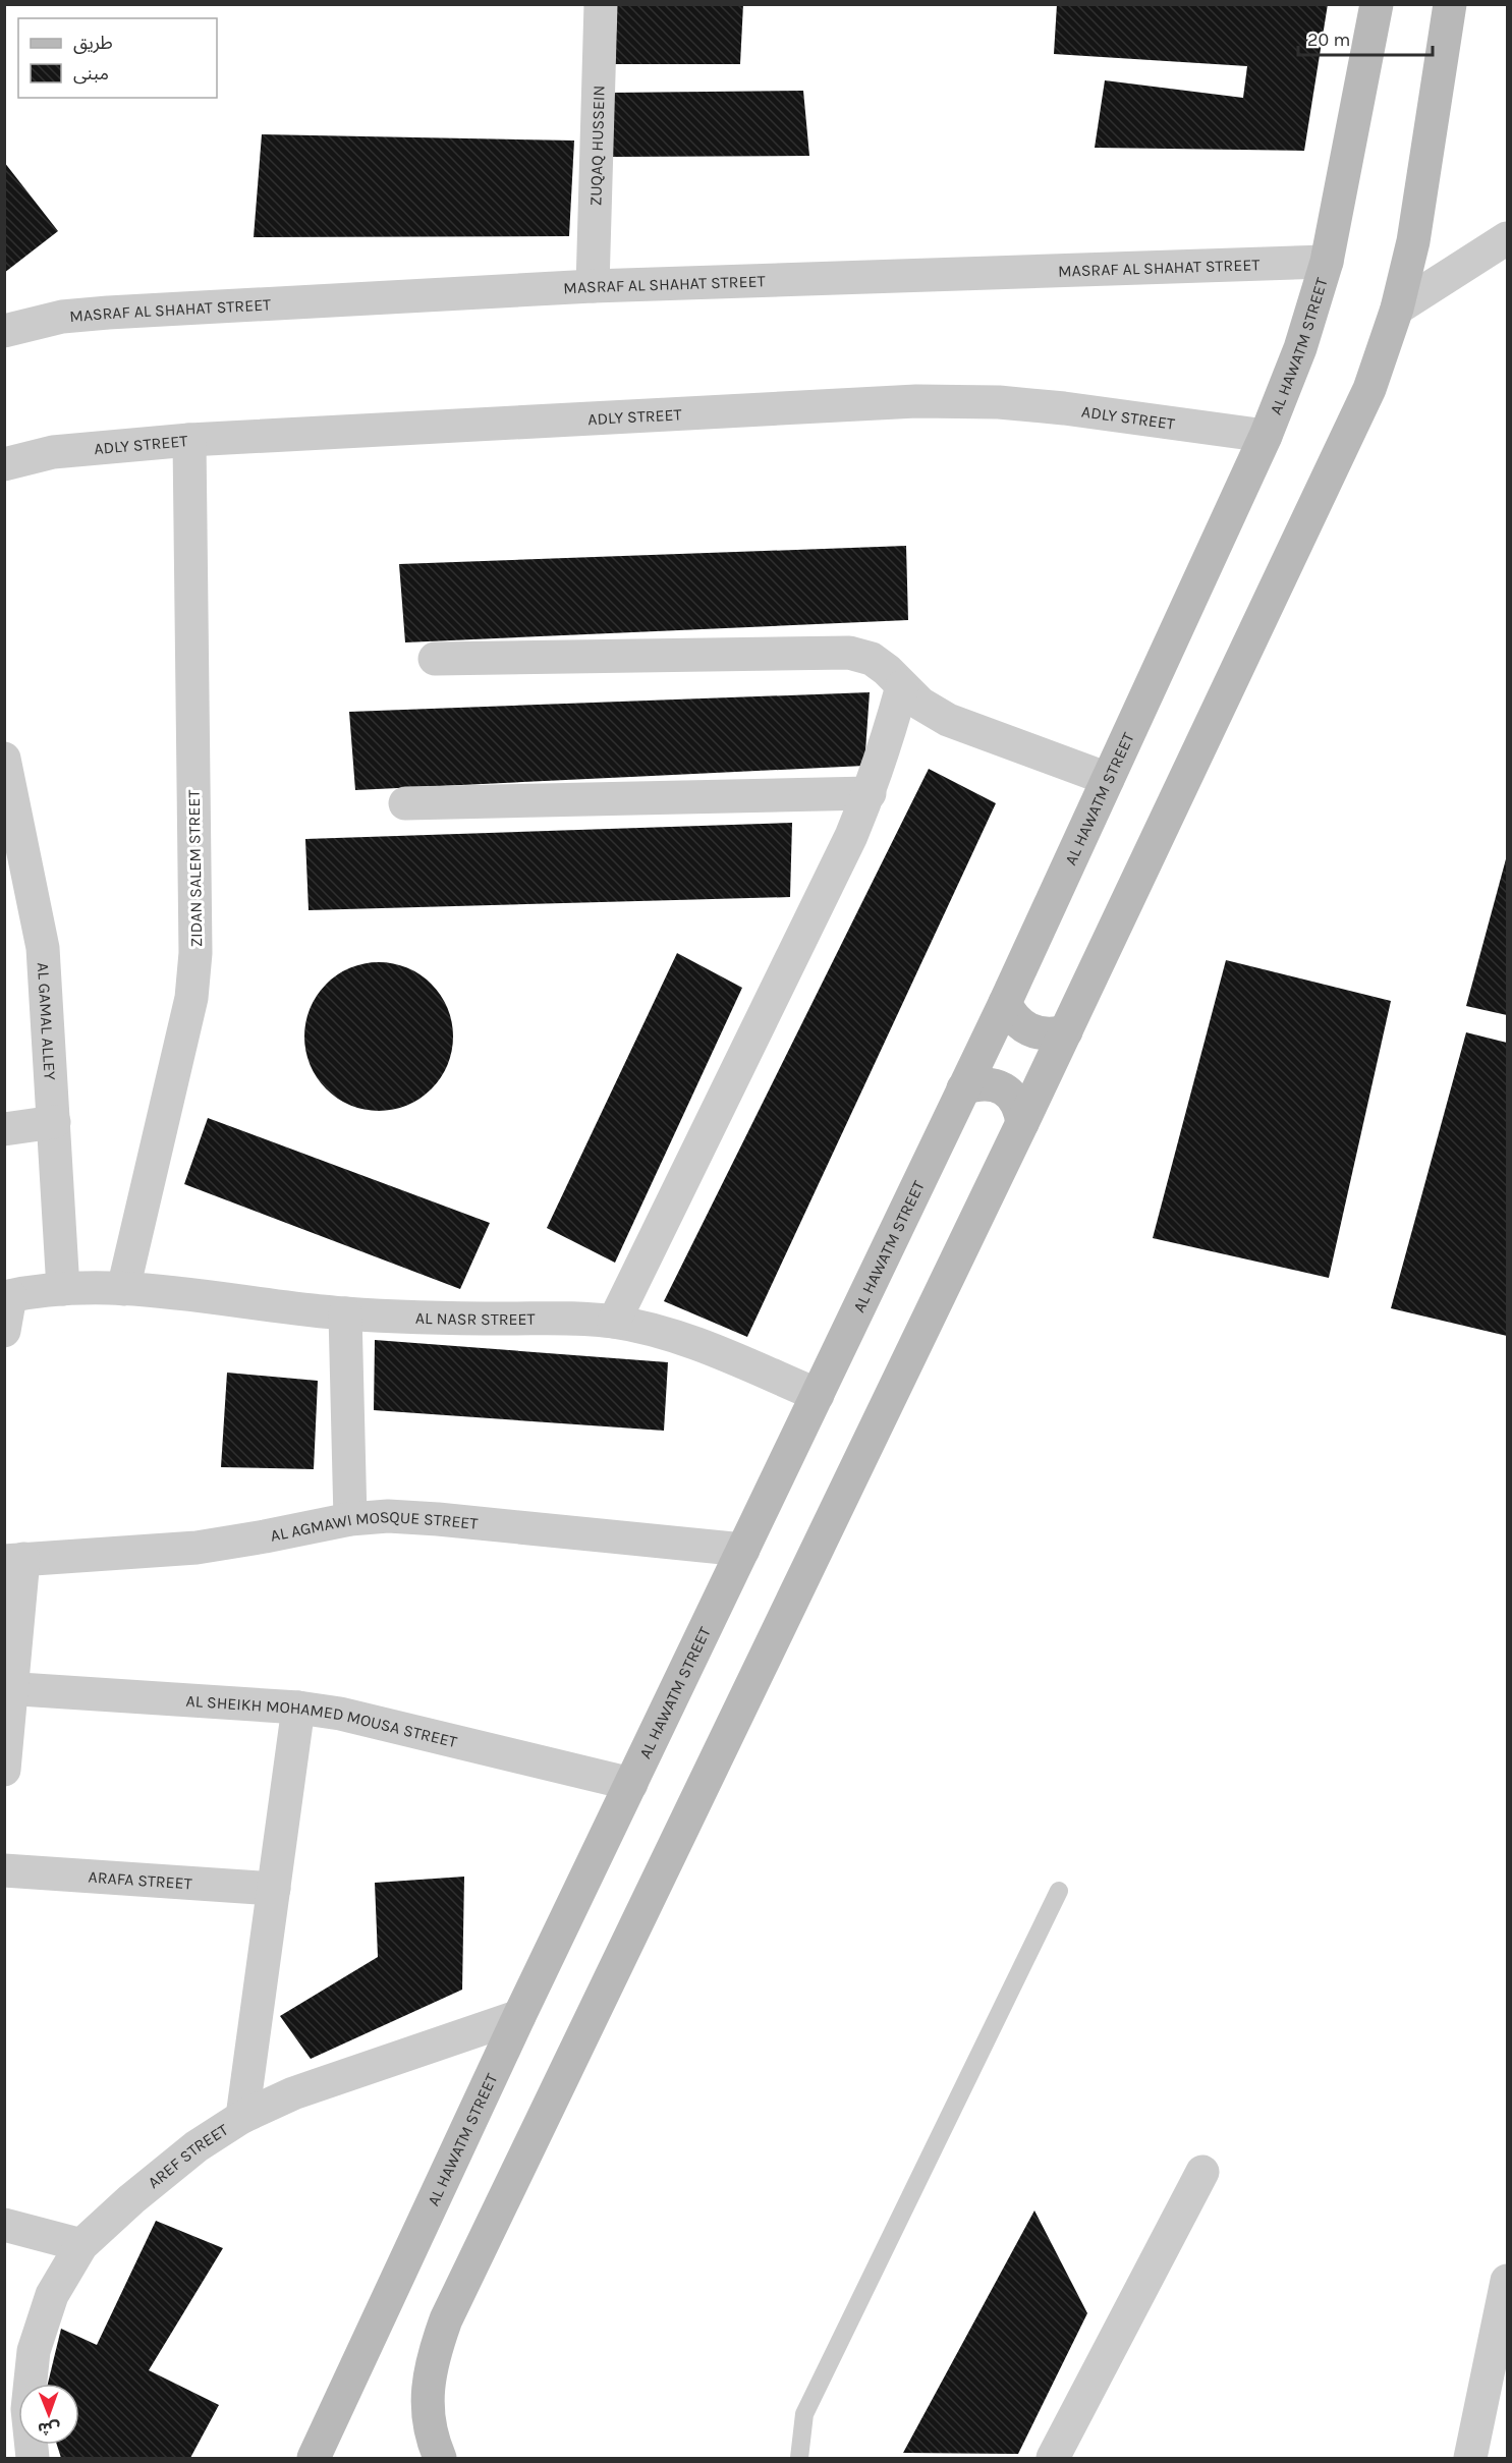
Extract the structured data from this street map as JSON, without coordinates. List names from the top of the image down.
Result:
{
  "streets": {
    "main road": ["AL HAWATM STREET"],
    "street": [
      "ZUQAQ HUSSEIN",
      "MASRAF AL SHAHAT STREET",
      "ADLY STREET",
      "ZIDAN SALEM STREET",
      "AL GAMAL ALLEY",
      "AL NASR STREET",
      "AL AGMAWI MOSQUE STREET",
      "AL SHEIKH MOHAMED MOUSA STREET",
      "ARAFA STREET",
      "AREF STREET"
    ]
  },
  "crossings": [
    ["ZUQAQ HUSSEIN", "MASRAF AL SHAHAT STREET"],
    ["MASRAF AL SHAHAT STREET", "AL HAWATM STREET"],
    ["AL HAWATM STREET", "ADLY STREET"],
    ["AL HAWATM STREET", "AL NASR STREET"],
    ["AL HAWATM STREET", "AL AGMAWI MOSQUE STREET"],
    ["AL HAWATM STREET", "AL SHEIKH MOHAMED MOUSA STREET"],
    ["AL HAWATM STREET", "AREF STREET"],
    ["ADLY STREET", "ZIDAN SALEM STREET"],
    ["ZIDAN SALEM STREET", "AL NASR STREET"],
    ["AL GAMAL ALLEY", "AL NASR STREET"]
  ],
  "legend": ["طريق", "مبنى"],
  "scale_bar": "20 m",
  "north": "bottom"
}
